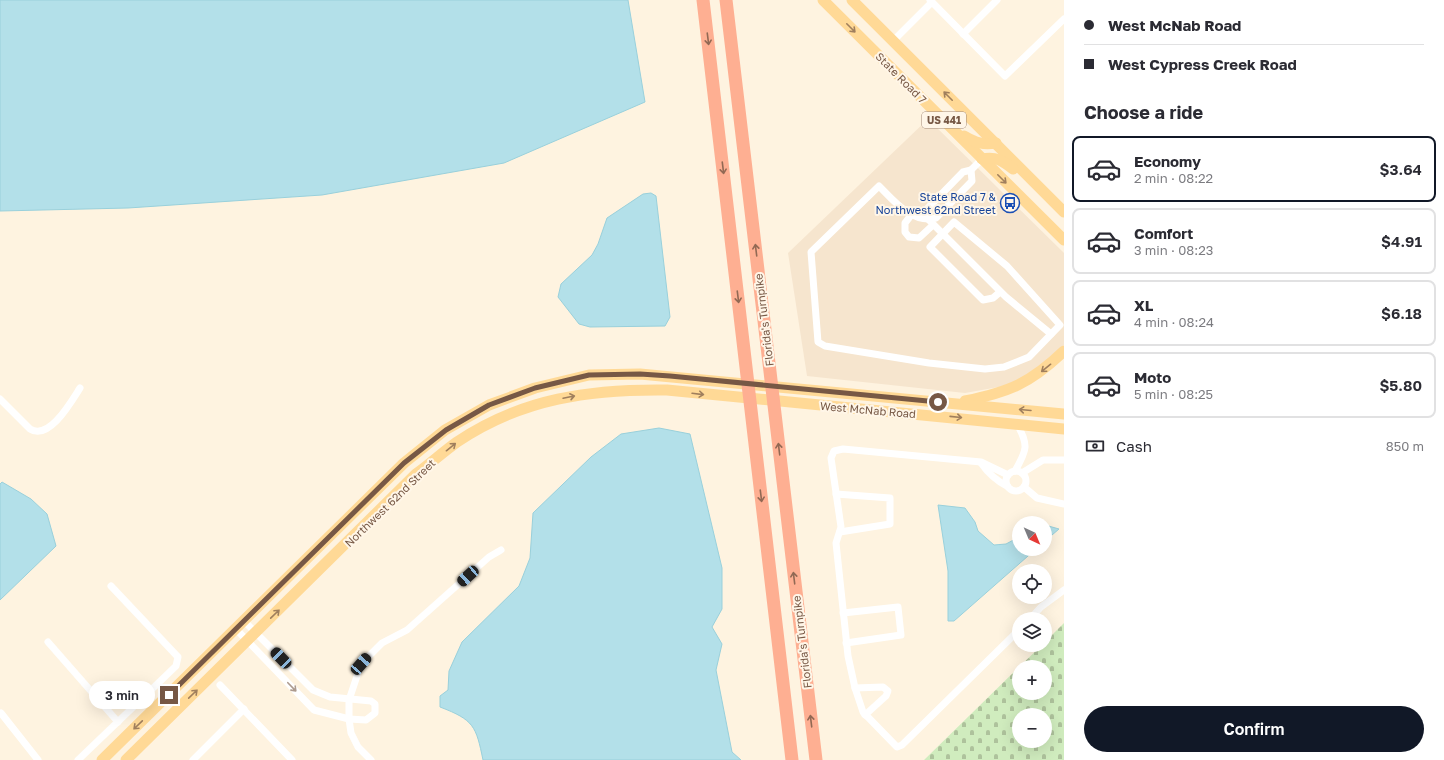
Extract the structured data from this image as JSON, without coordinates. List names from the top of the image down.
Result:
{
  "streets": {
    "highway": ["Florida's Turnpike"],
    "main road": [
      "State Road 7",
      "US 441",
      "West McNab Road",
      "Northwest 62nd Street"
    ]
  },
  "crossings": [
    ["West McNab Road", "Northwest 62nd Street"]
  ],
  "places": {
    "bus stop": ["State Road 7 & Northwest 62nd Street"]
  },
  "north": "bottom right",
  "page": {
    "banner": ["West McNab Road", "West Cypress Creek Road"],
    "heading": "Choose a ride",
    "list": [
      {
        "name": "Economy",
        "note": "2 min · 08:22",
        "value": "$3.64"
      },
      {
        "name": "Comfort",
        "note": "3 min · 08:23",
        "value": "$4.91"
      },
      {
        "name": "XL",
        "note": "4 min · 08:24",
        "value": "$6.18"
      },
      {
        "name": "Moto",
        "note": "5 min · 08:25",
        "value": "$5.80"
      }
    ],
    "pay": ["Cash", "850 m"],
    "map_buttons": ["+", "−"],
    "bubble": "3 min",
    "buttons": "Confirm"
  }
}
